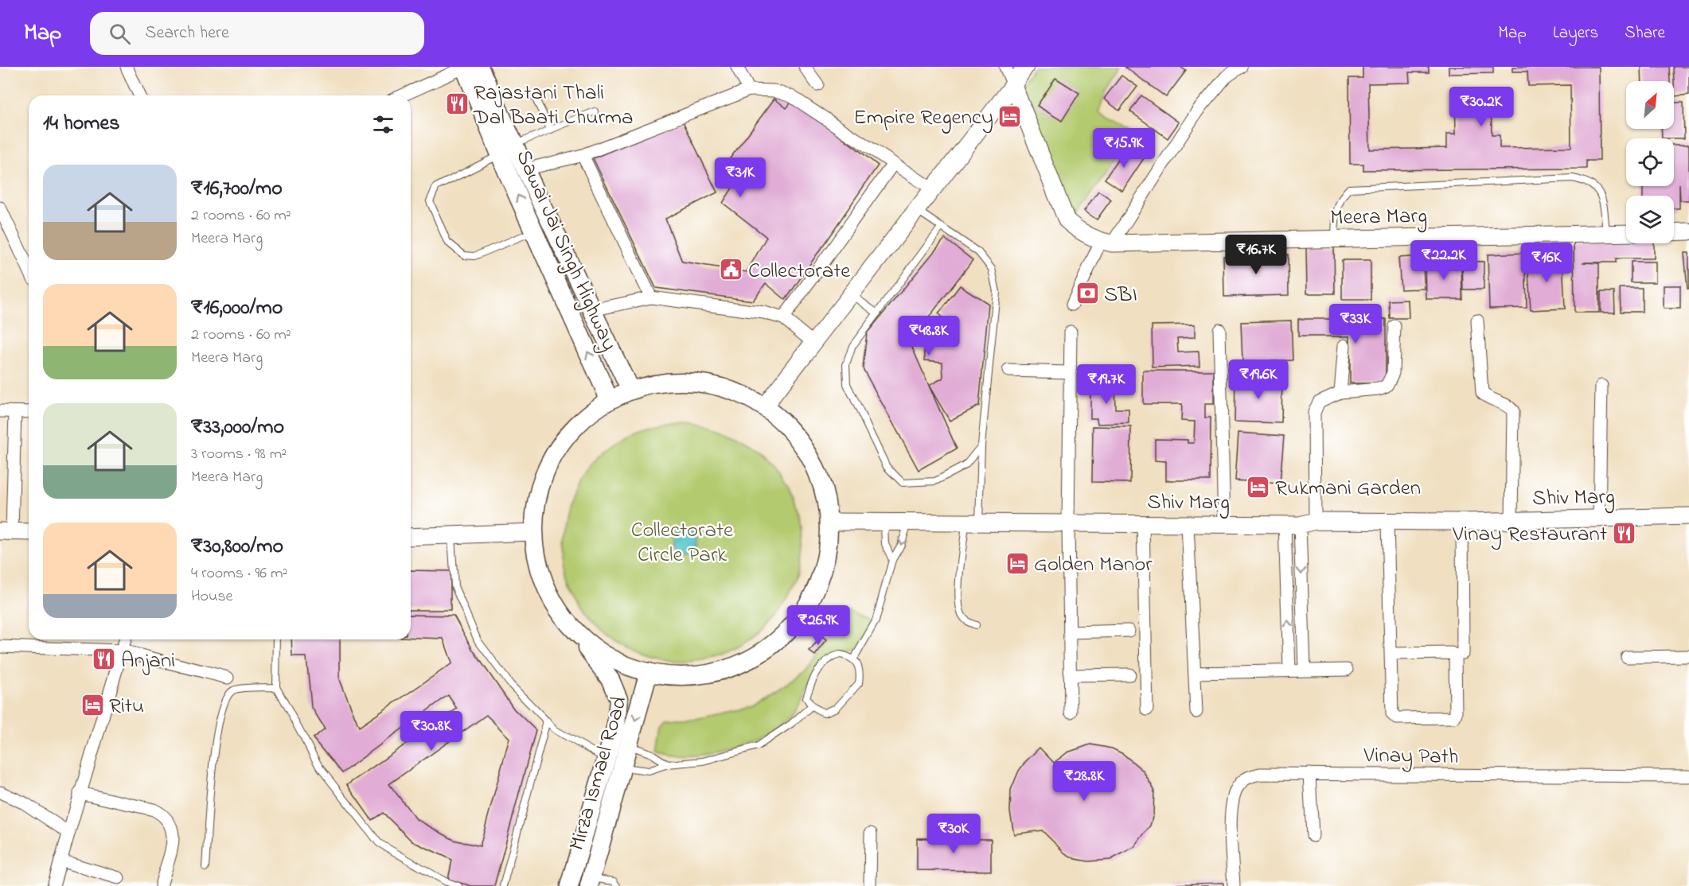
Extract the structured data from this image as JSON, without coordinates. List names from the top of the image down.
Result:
{
  "streets": {
    "main road": ["Sawai Jai Singh Highway", "Mirza Ismael Road"],
    "street": ["Meera Marg", "Shiv Marg", "Vinay Path"]
  },
  "parks": ["Collectorate Circle Park"],
  "places": {
    "restaurant": ["Rajastani Thali Dal Baati Churma", "Vinay Restaurant", "Anjani"],
    "hotel": [
      "Empire Regency",
      "Rukmani Garden",
      "Golden Manor",
      "Ritu"
    ],
    "public building": ["Collectorate"],
    "bank": ["SBI"]
  },
  "north": "top right",
  "page": {
    "header": "Map",
    "search": "Search here",
    "nav": ["Map", "Layers", "Share"],
    "price": [
      "₹30.2K",
      "₹15.9K",
      "₹31K",
      "₹16.7K",
      "₹22.2K",
      "₹16K",
      "₹33K",
      "₹48.8K",
      "₹19.6K",
      "₹19.7K",
      "₹26.9K",
      "₹30.8K",
      "₹28.8K",
      "₹30K"
    ],
    "heading": "14 homes",
    "list": [
      {
        "name": "₹16,700/mo",
        "note": "2 rooms · 60 m² · Meera Marg"
      },
      {
        "name": "₹16,000/mo",
        "note": "2 rooms · 60 m² · Meera Marg"
      },
      {
        "name": "₹33,000/mo",
        "note": "3 rooms · 98 m² · Meera Marg"
      },
      {
        "name": "₹30,800/mo",
        "note": "4 rooms · 96 m² · House"
      }
    ]
  }
}
